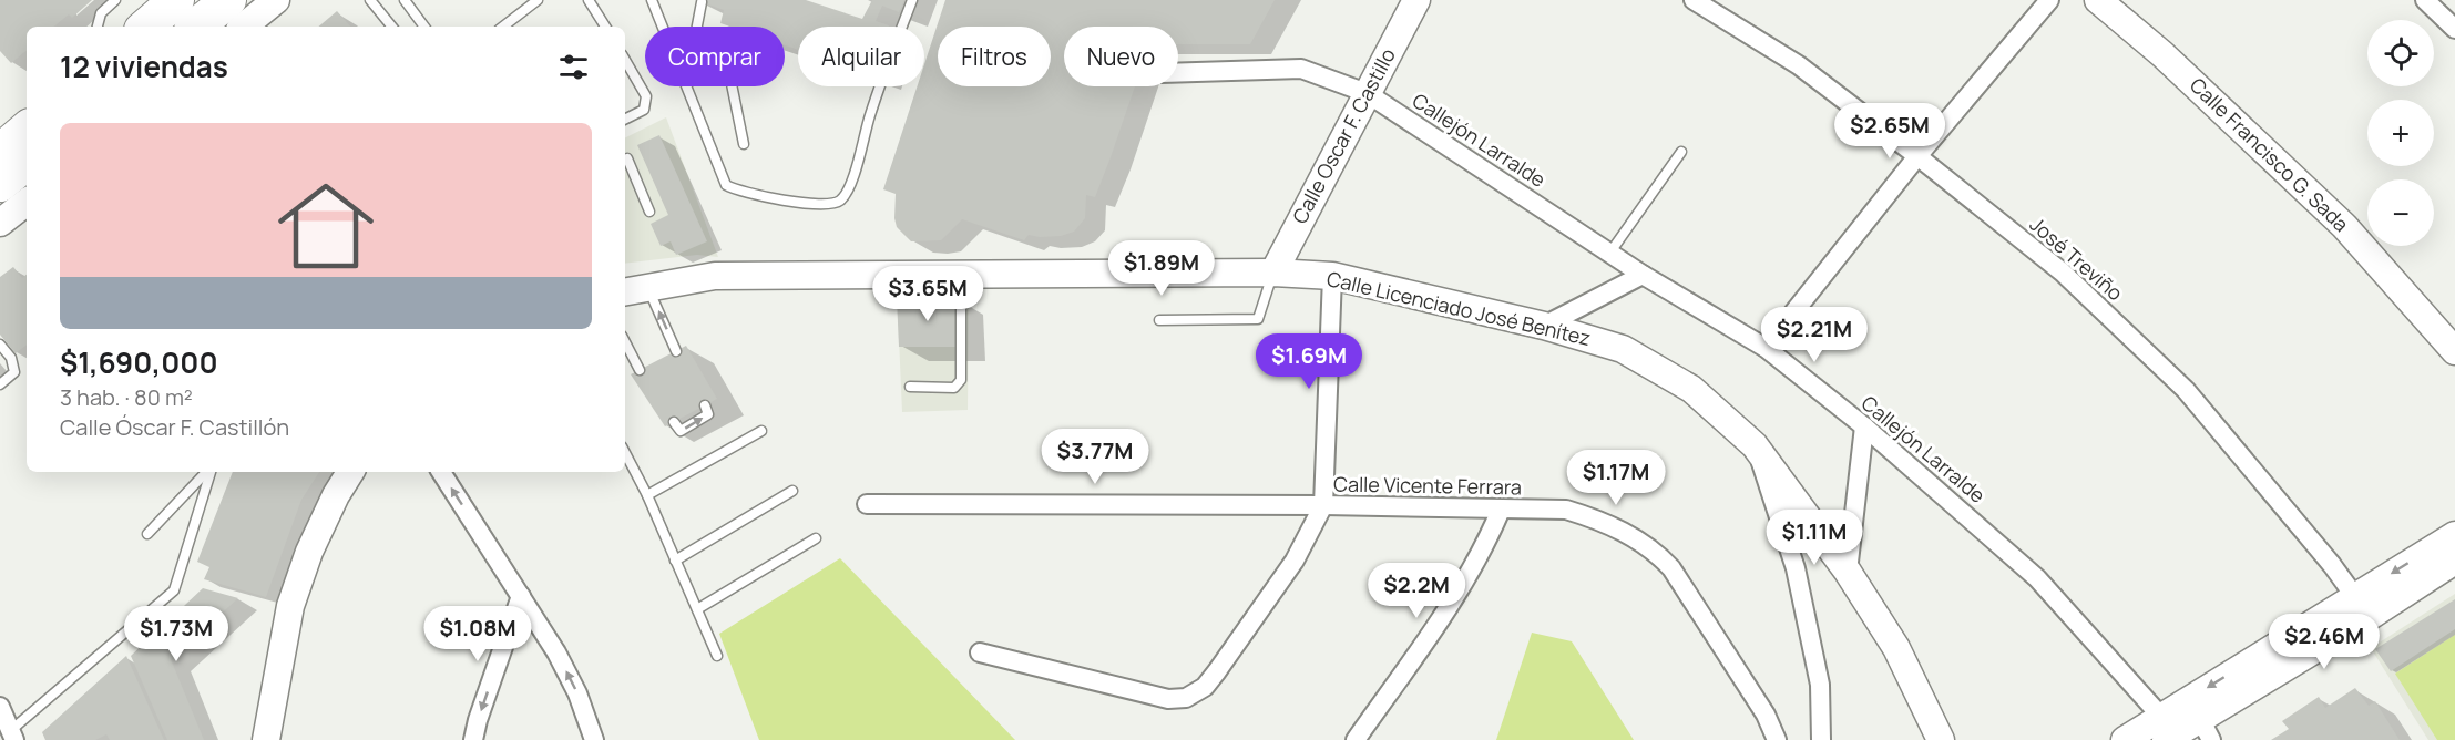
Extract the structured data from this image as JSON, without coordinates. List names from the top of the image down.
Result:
{
  "streets": {
    "street": [
      "Calle Oscar F. Castillo",
      "Callejón Larralde",
      "Calle Francisco G. Sada",
      "José Treviño",
      "Calle Licenciado José Benítez",
      "Calle Vicente Ferrara"
    ]
  },
  "crossings": [
    ["Calle Oscar F. Castillo", "Callejón Larralde"],
    ["Calle Oscar F. Castillo", "Calle Licenciado José Benítez"]
  ],
  "page": {
    "map_buttons": ["+", "−"],
    "chip": [
      "Comprar",
      "Alquilar",
      "Filtros",
      "Nuevo"
    ],
    "heading": "12 viviendas",
    "price": [
      "$2.65M",
      "$1.89M",
      "$3.65M",
      "$2.21M",
      "$1.69M",
      "$3.77M",
      "$1.17M",
      "$1.11M",
      "$2.2M",
      "$1.73M",
      "$1.08M",
      "$2.46M"
    ],
    "list": [
      {
        "name": "$1,690,000",
        "note": "3 hab. · 80 m² · Calle Óscar F. Castillón"
      }
    ]
  }
}
